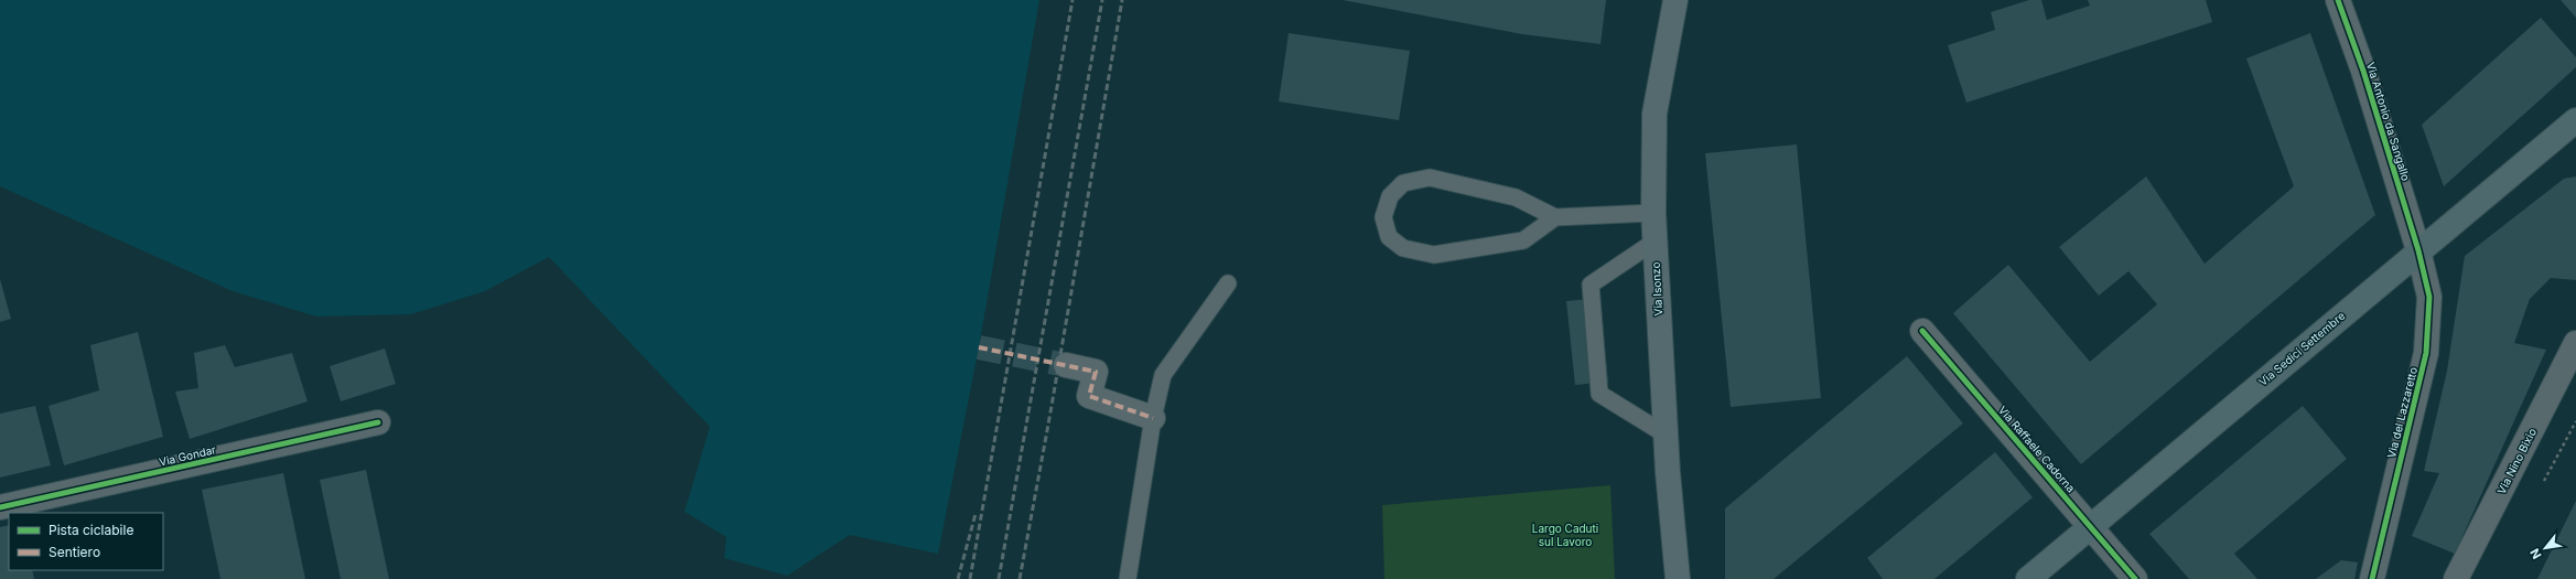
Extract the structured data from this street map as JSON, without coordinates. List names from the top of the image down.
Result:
{
  "streets": {
    "main road": ["Via Isonzo", "Via Sedici Settembre"],
    "street": [
      "Via Antonio da Sangallo",
      "Via del Lazzaretto",
      "Via Raffaele Cadorna",
      "Via Gondar",
      "Via Nino Bixio"
    ]
  },
  "crossings": [
    ["Via Antonio da Sangallo", "Via Sedici Settembre"],
    ["Via Antonio da Sangallo", "Via del Lazzaretto"],
    ["Via Sedici Settembre", "Via del Lazzaretto"],
    ["Via Sedici Settembre", "Via Raffaele Cadorna"]
  ],
  "parks": ["Largo Caduti sul Lavoro"],
  "legend": ["Pista ciclabile", "Sentiero"],
  "north": "bottom left"
}
